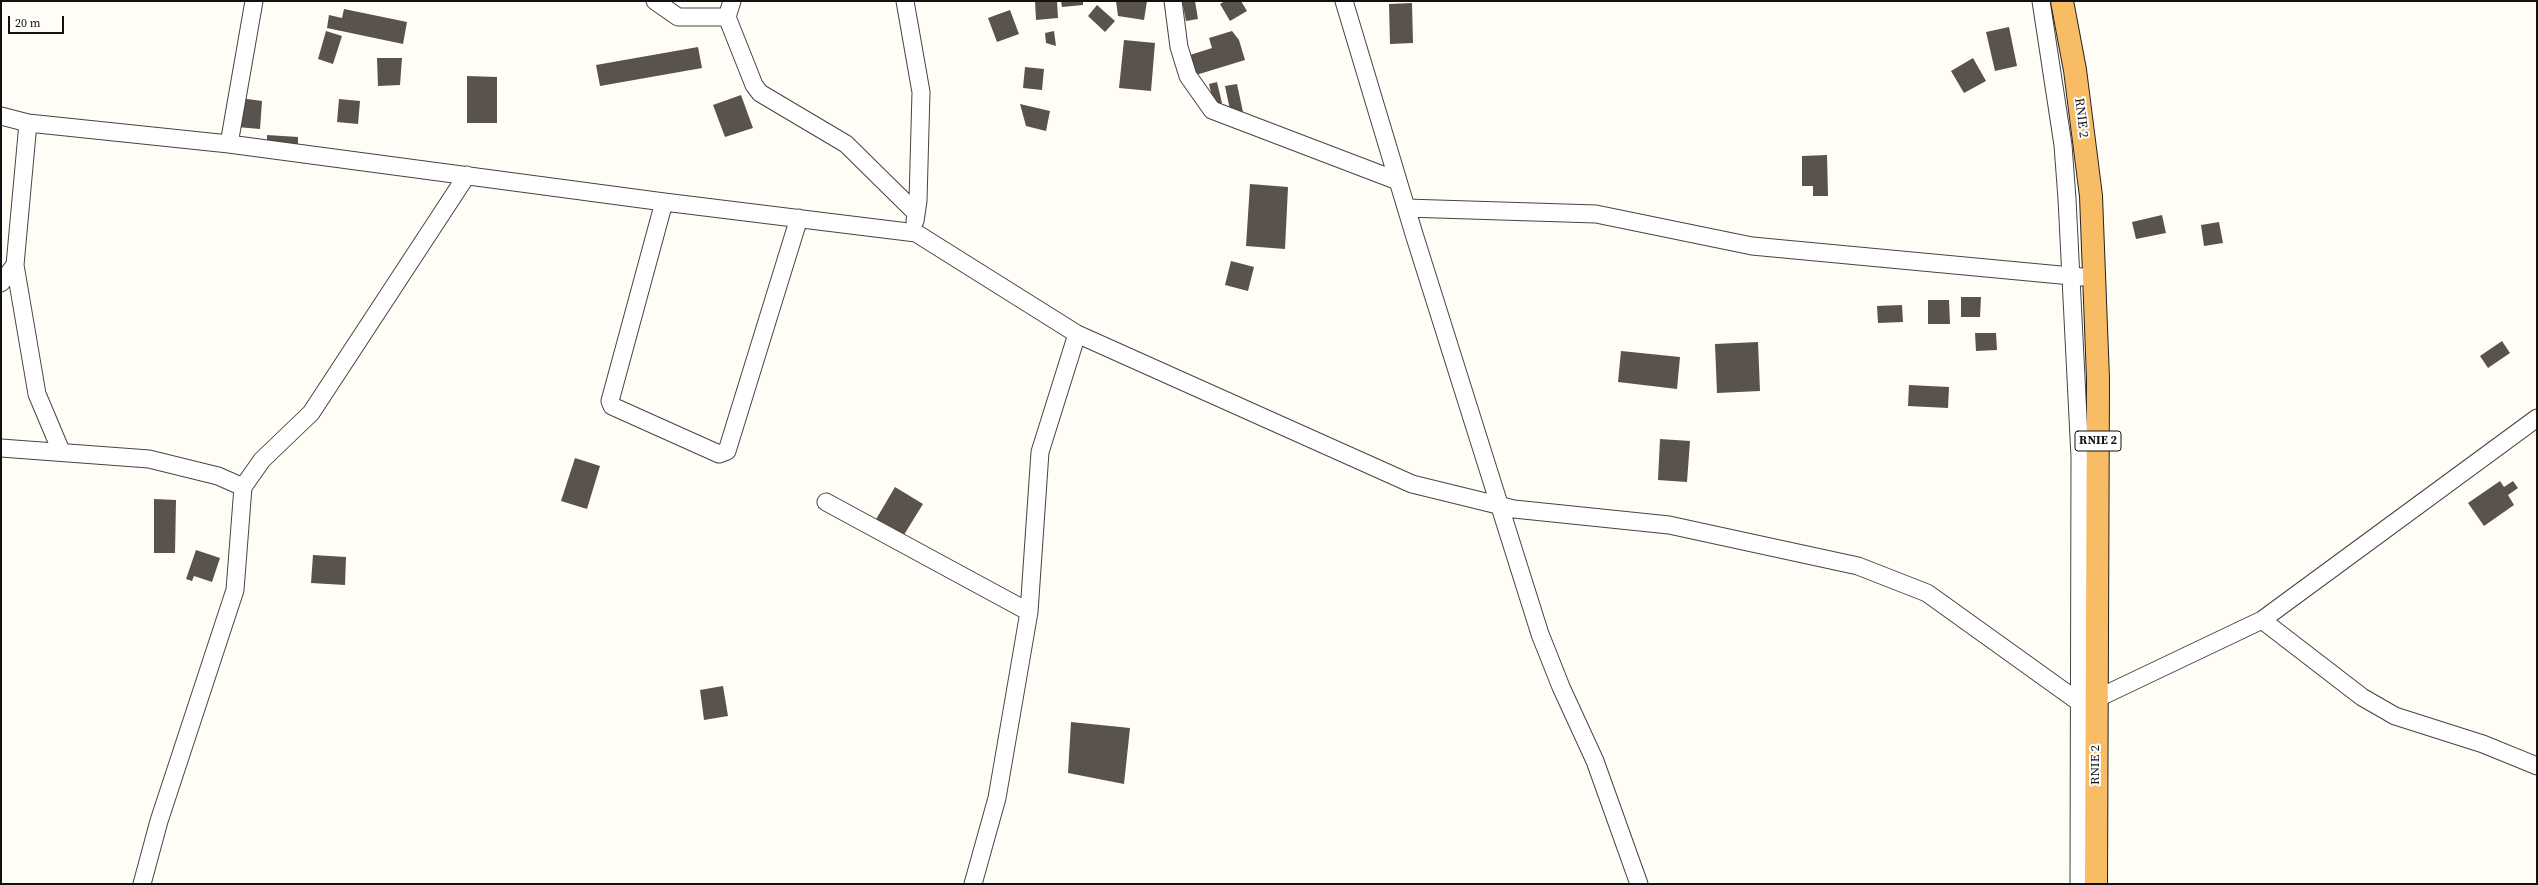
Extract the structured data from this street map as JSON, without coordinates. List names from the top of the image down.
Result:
{
  "streets": {
    "highway": ["RNIE 2"]
  },
  "scale_bar": "20 m"
}
